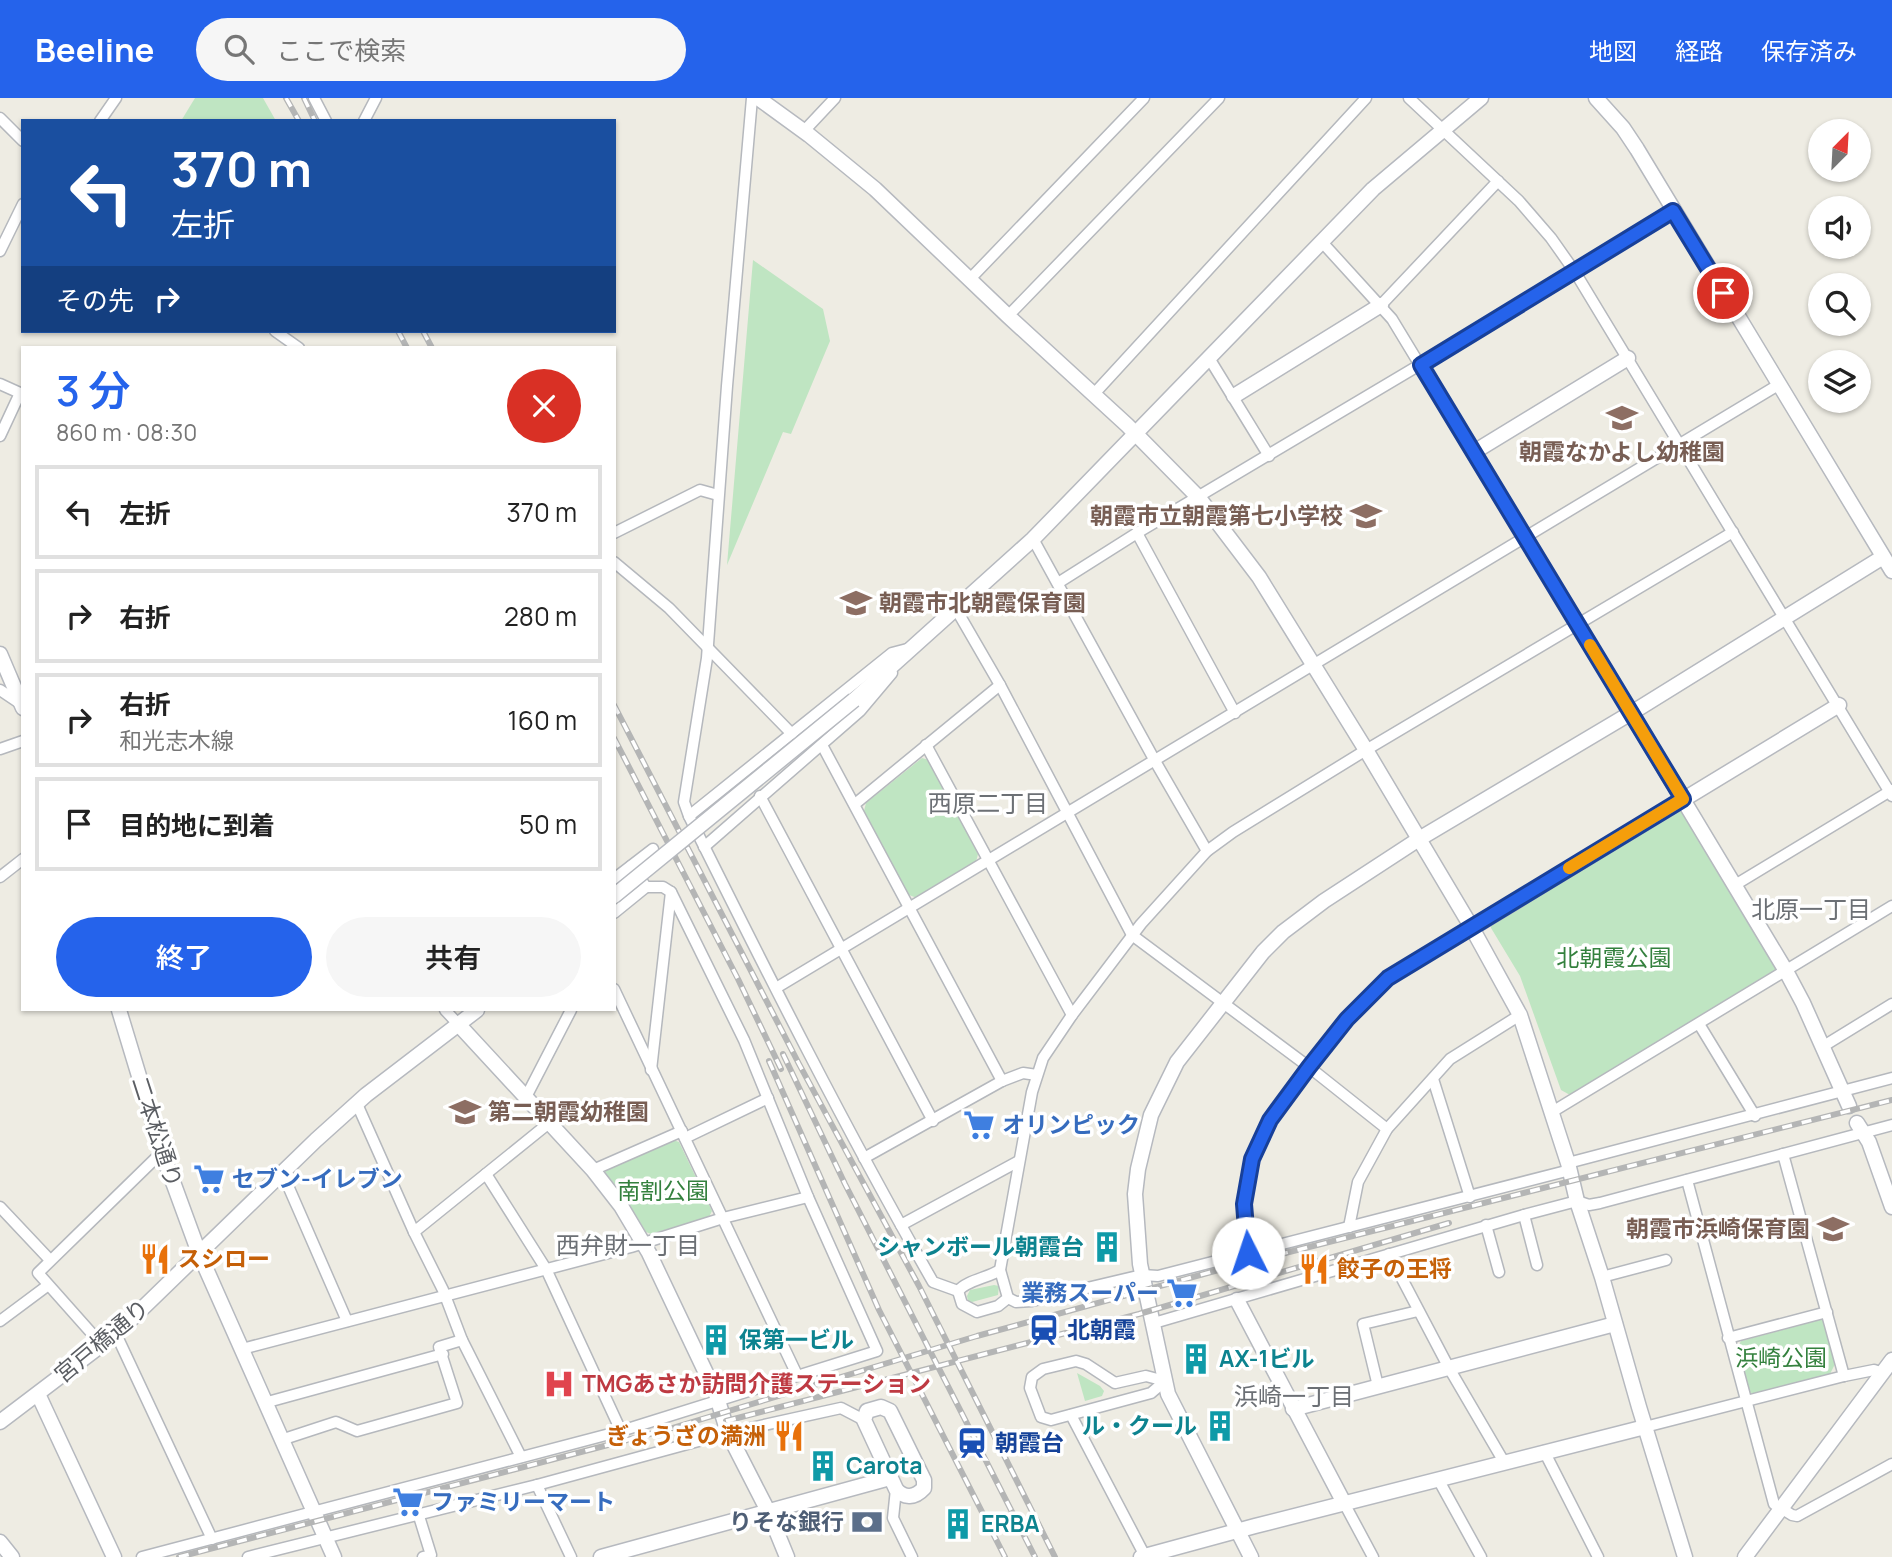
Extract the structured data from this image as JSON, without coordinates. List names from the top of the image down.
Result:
{
  "streets": {
    "street": ["二本松通り", "宮戸橋通り"]
  },
  "crossings": [
    ["二本松通り", "宮戸橋通り"]
  ],
  "districts": [
    "西原二丁目",
    "北原一丁目",
    "西弁財一丁目",
    "浜崎一丁目"
  ],
  "parks": ["北朝霞公園", "南割公園", "浜崎公園"],
  "places": {
    "school or university": [
      "朝霞なかよし幼稚園",
      "朝霞市立朝霞第七小学校",
      "朝霞市北朝霞保育園",
      "第二朝霞幼稚園",
      "朝霞市浜崎保育園"
    ],
    "supermarket": [
      "オリンピック",
      "セブン-イレブン",
      "業務スーパー",
      "ファミリーマート"
    ],
    "building": [
      "シャンボール朝霞台",
      "保第一ビル",
      "AX-1ビル",
      "ル・クール",
      "Carota",
      "ERBA"
    ],
    "restaurant": ["スシロー", "餃子の王将", "ぎょうざの満洲"],
    "station": ["北朝霞", "朝霞台"],
    "hospital": ["TMGあさか訪問介護ステーション"],
    "bank": ["りそな銀行"]
  },
  "north": "top right",
  "page": {
    "header": "Beeline",
    "search": "ここで検索",
    "nav": ["地図", "経路", "保存済み"],
    "turn": ["370 m", "左折"],
    "then": "その先",
    "heading": ["3 分", "860 m · 08:30"],
    "list": [
      {
        "name": "左折",
        "value": "370 m"
      },
      {
        "name": "右折",
        "value": "280 m"
      },
      {
        "name": "右折",
        "note": "和光志木線",
        "value": "160 m"
      },
      {
        "name": "目的地に到着",
        "value": "50 m"
      }
    ],
    "buttons": ["終了", "共有"]
  }
}
